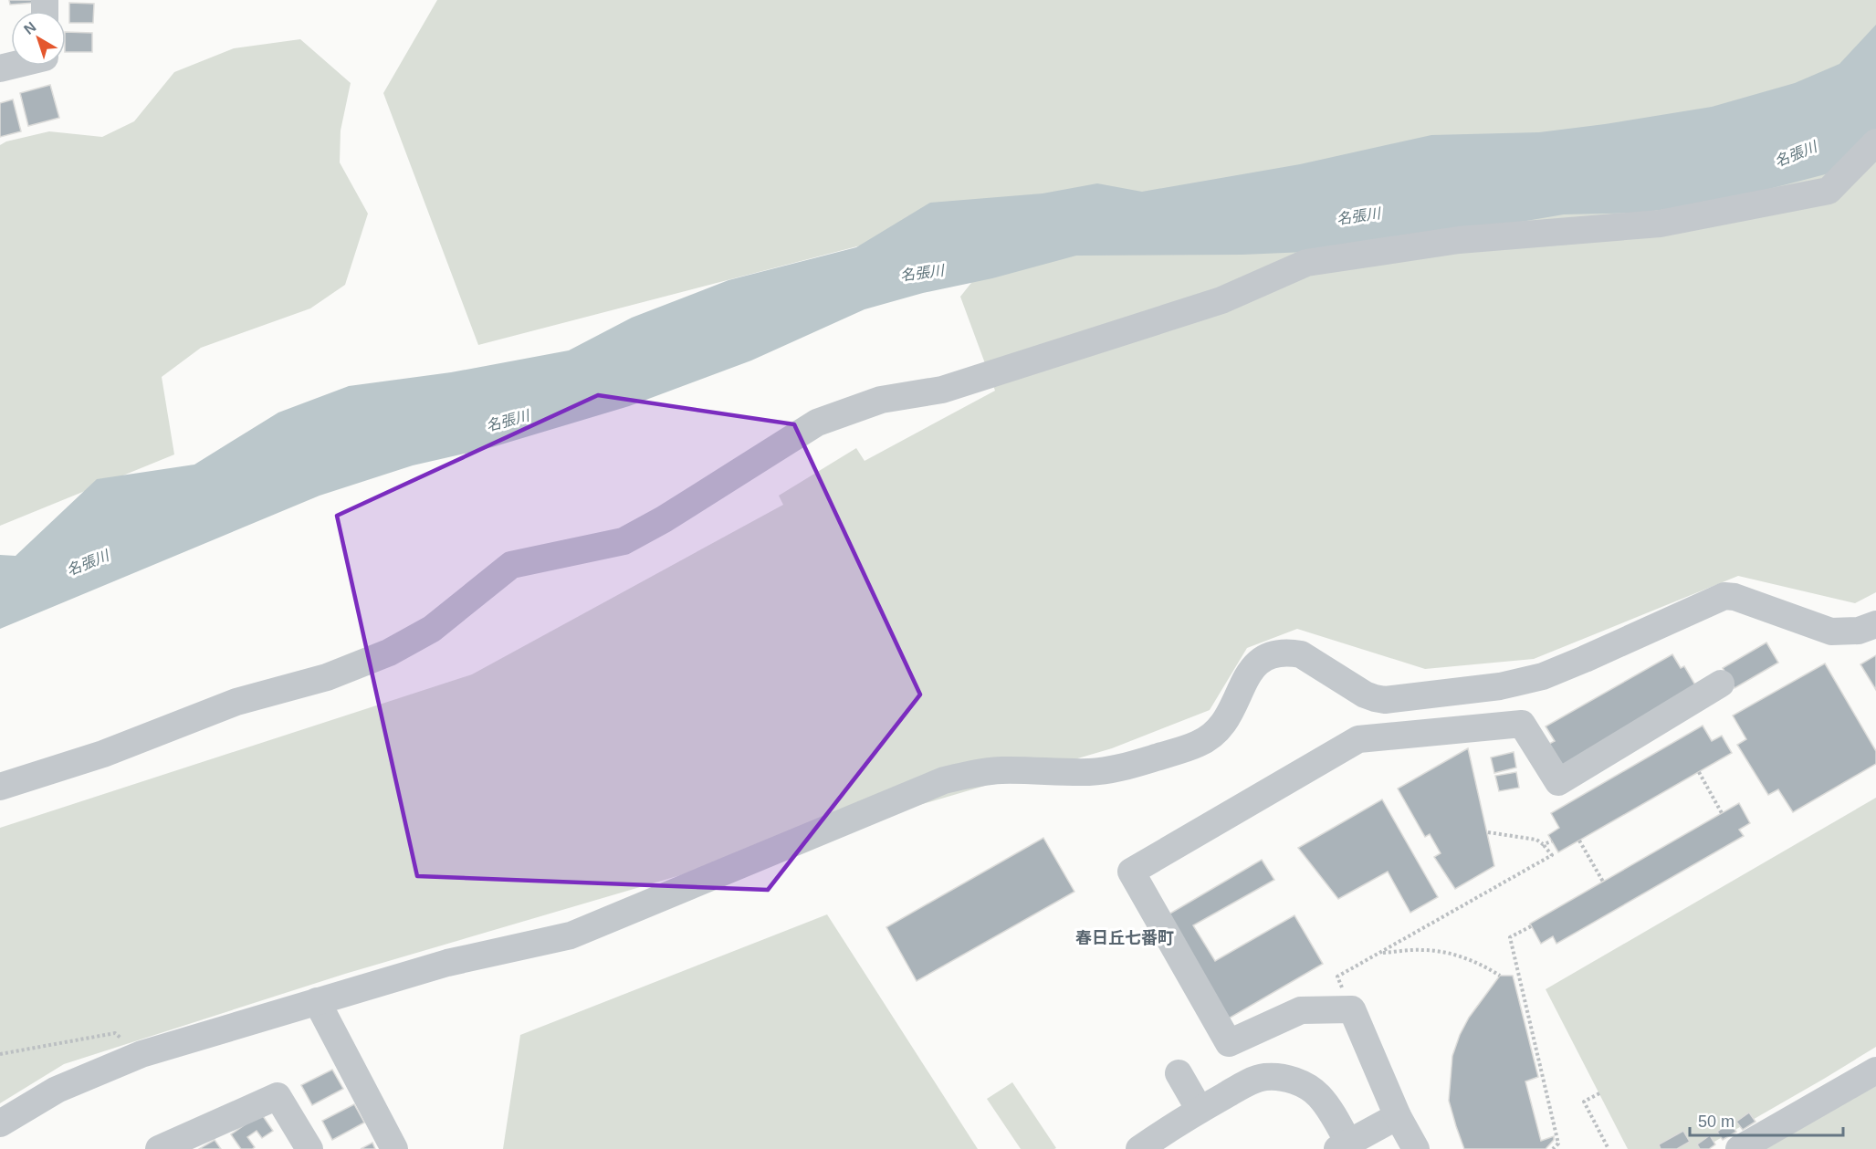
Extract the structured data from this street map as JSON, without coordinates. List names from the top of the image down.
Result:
{
  "districts": ["春日丘七番町"],
  "water": ["名張川"],
  "scale_bar": "50 m",
  "north": "top left"
}
